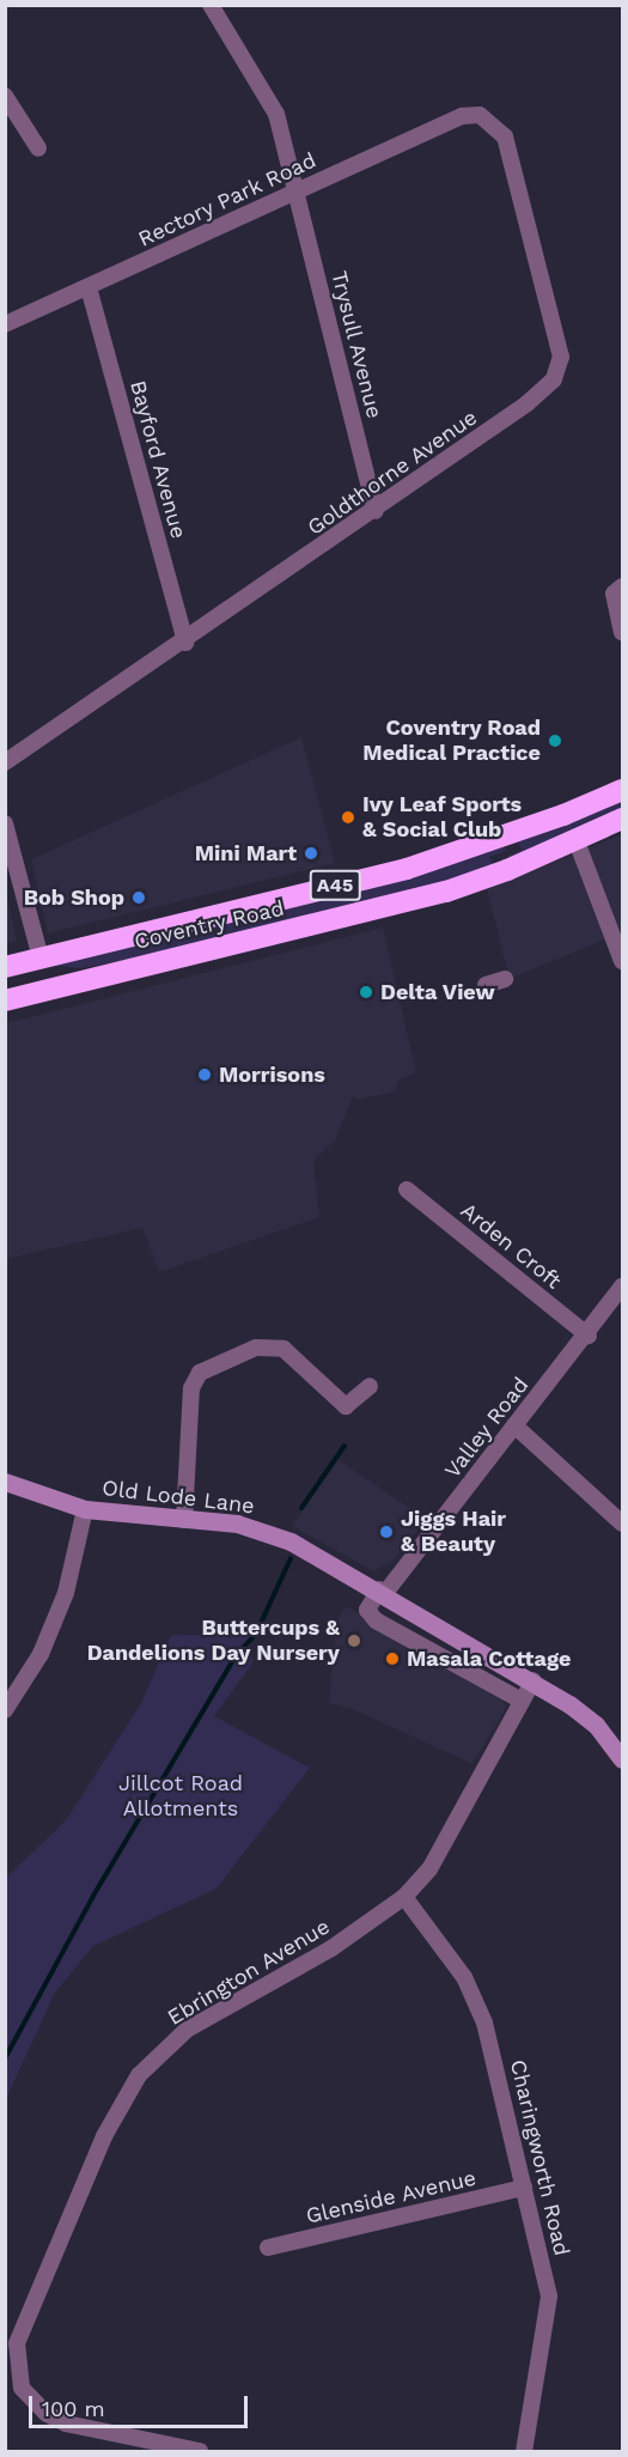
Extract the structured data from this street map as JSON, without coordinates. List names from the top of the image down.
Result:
{
  "streets": {
    "highway": ["A45", "Coventry Road"],
    "street": [
      "Rectory Park Road",
      "Trysull Avenue",
      "Bayford Avenue",
      "Goldthorne Avenue",
      "Arden Croft",
      "Valley Road",
      "Old Lode Lane",
      "Ebrington Avenue",
      "Charingworth Road",
      "Glenside Avenue"
    ]
  },
  "crossings": [
    ["Rectory Park Road", "Trysull Avenue"],
    ["Rectory Park Road", "Bayford Avenue"],
    ["Rectory Park Road", "Goldthorne Avenue"],
    ["Trysull Avenue", "Goldthorne Avenue"],
    ["Bayford Avenue", "Goldthorne Avenue"],
    ["Arden Croft", "Valley Road"],
    ["Valley Road", "Old Lode Lane"],
    ["Old Lode Lane", "Ebrington Avenue"],
    ["Ebrington Avenue", "Charingworth Road"],
    ["Charingworth Road", "Glenside Avenue"]
  ],
  "parks": ["Jillcot Road Allotments"],
  "places": [
    "Coventry Road Medical Practice",
    "Ivy Leaf Sports & Social Club",
    "Mini Mart",
    "Bob Shop",
    "Delta View",
    "Morrisons",
    "Jiggs Hair & Beauty",
    "Buttercups & Dandelions Day Nursery",
    "Masala Cottage"
  ],
  "scale_bar": "100 m"
}
